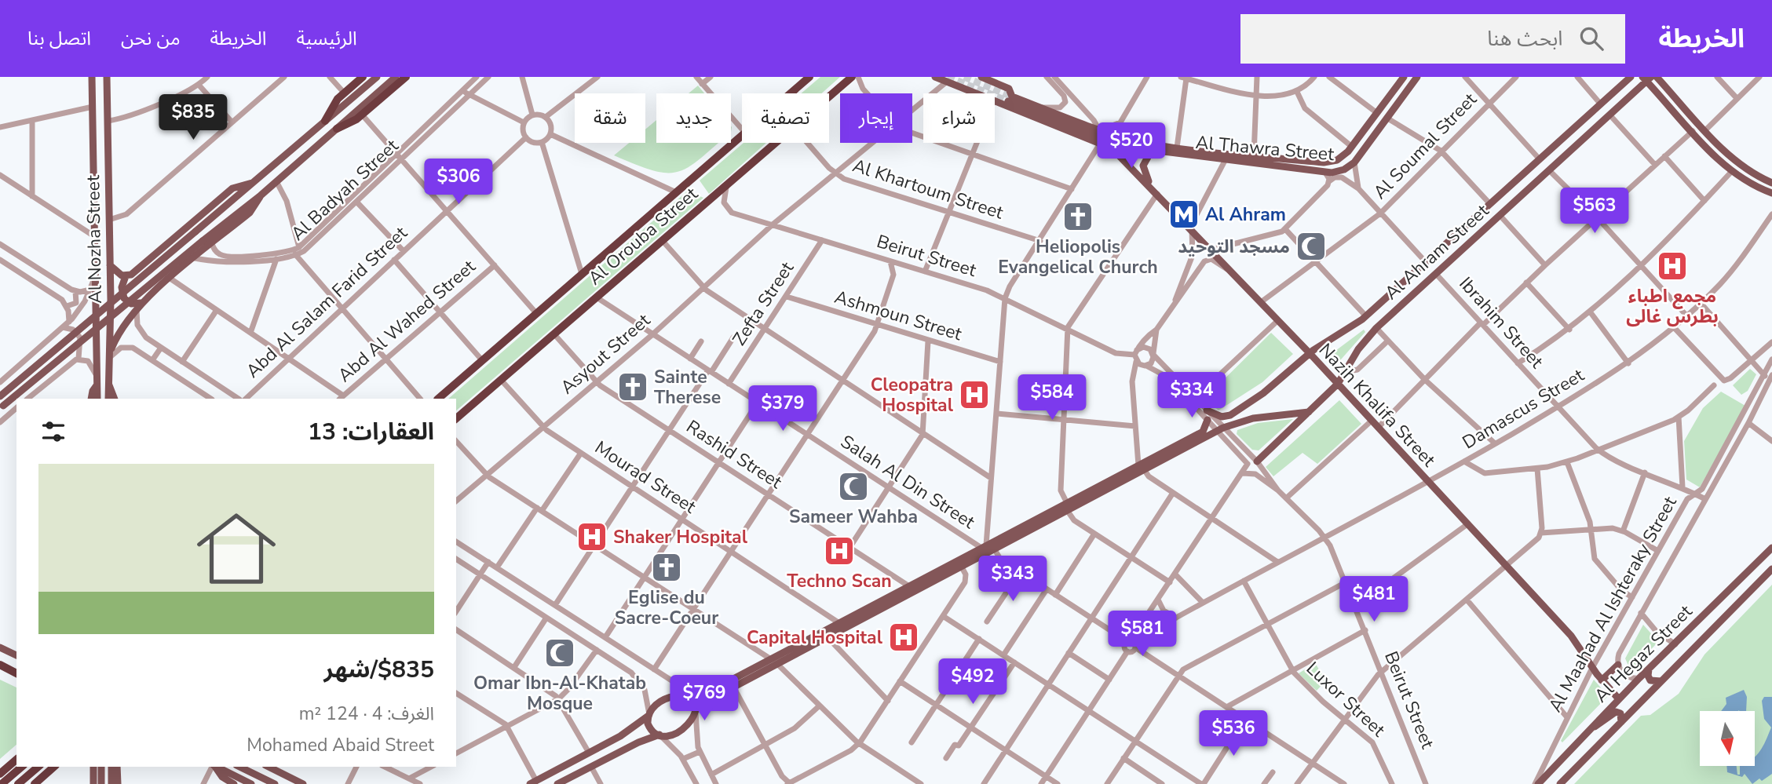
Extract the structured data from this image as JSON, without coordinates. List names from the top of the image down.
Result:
{
  "streets": {
    "highway": ["Al Orouba Street"],
    "main road": [
      "Al Thawra Street",
      "Al Nozha Street",
      "Al Ahram Street",
      "Nazih Khalifa Street",
      "Al Hegaz Street"
    ],
    "street": [
      "Al Soumal Street",
      "Al Khartoum Street",
      "Al Badyah Street",
      "Beirut Street",
      "Abd Al Salam Farid Street",
      "Zefta Street",
      "Ashmoun Street",
      "Abd Al Wahed Street",
      "Ibrahim Street",
      "Asyout Street",
      "Damascus Street",
      "Rashid Street",
      "Mourad Street",
      "Salah Al Din Street",
      "Al Maahad Al Ishteraky Street",
      "Luxor Street"
    ]
  },
  "crossings": [
    ["Al Soumal Street", "Nazih Khalifa Street"],
    ["Al Thawra Street", "Asyout Street"],
    ["Al Thawra Street", "Nazih Khalifa Street"],
    ["Al Khartoum Street", "Asyout Street"],
    ["Al Orouba Street", "Beirut Street"],
    ["Al Orouba Street", "Rashid Street"],
    ["Al Orouba Street", "Mourad Street"],
    ["Al Orouba Street", "Salah Al Din Street"],
    ["Al Ahram Street", "Beirut Street"],
    ["Al Ahram Street", "Ibrahim Street"],
    ["Al Ahram Street", "Nazih Khalifa Street"],
    ["Beirut Street", "Zefta Street"],
    ["Beirut Street", "Asyout Street"],
    ["Beirut Street", "Damascus Street"],
    ["Zefta Street", "Ashmoun Street"],
    ["Zefta Street", "Salah Al Din Street"],
    ["Ibrahim Street", "Damascus Street"],
    ["Ibrahim Street", "Al Maahad Al Ishteraky Street"],
    ["Asyout Street", "Rashid Street"],
    ["Asyout Street", "Mourad Street"],
    ["Asyout Street", "Salah Al Din Street"],
    ["Nazih Khalifa Street", "Damascus Street"],
    ["Nazih Khalifa Street", "Al Maahad Al Ishteraky Street"],
    ["Nazih Khalifa Street", "Al Hegaz Street"],
    ["Damascus Street", "Salah Al Din Street"],
    ["Damascus Street", "Luxor Street"],
    ["Al Maahad Al Ishteraky Street", "Al Hegaz Street"]
  ],
  "places": {
    "metro station": ["Al Ahram"],
    "church": ["Heliopolis Evangelical Church", "Sainte Therese", "Eglise du Sacre-Coeur"],
    "mosque": ["مسجد التوحيد", "Sameer Wahba", "Omar Ibn-Al-Khatab Mosque"],
    "hospital": [
      "مجمع اطباء بطرس غالى",
      "Cleopatra Hospital",
      "Shaker Hospital",
      "Techno Scan",
      "Capital Hospital"
    ]
  },
  "north": "bottom",
  "page": {
    "header": "الخريطة",
    "search": "ابحث هنا",
    "nav": [
      "الرئيسية",
      "الخريطة",
      "من نحن",
      "اتصل بنا"
    ],
    "chip": [
      "شراء",
      "إيجار",
      "تصفية",
      "جديد",
      "شقة"
    ],
    "price": [
      "$835",
      "$520",
      "$306",
      "$563",
      "$334",
      "$584",
      "$379",
      "$343",
      "$481",
      "$581",
      "$492",
      "$769",
      "$536"
    ],
    "heading": "العقارات: 13",
    "list": [
      {
        "name": "$835/شهر",
        "note": "الغرف: 4 · 124 m² · Mohamed Abaid Street"
      }
    ]
  }
}
